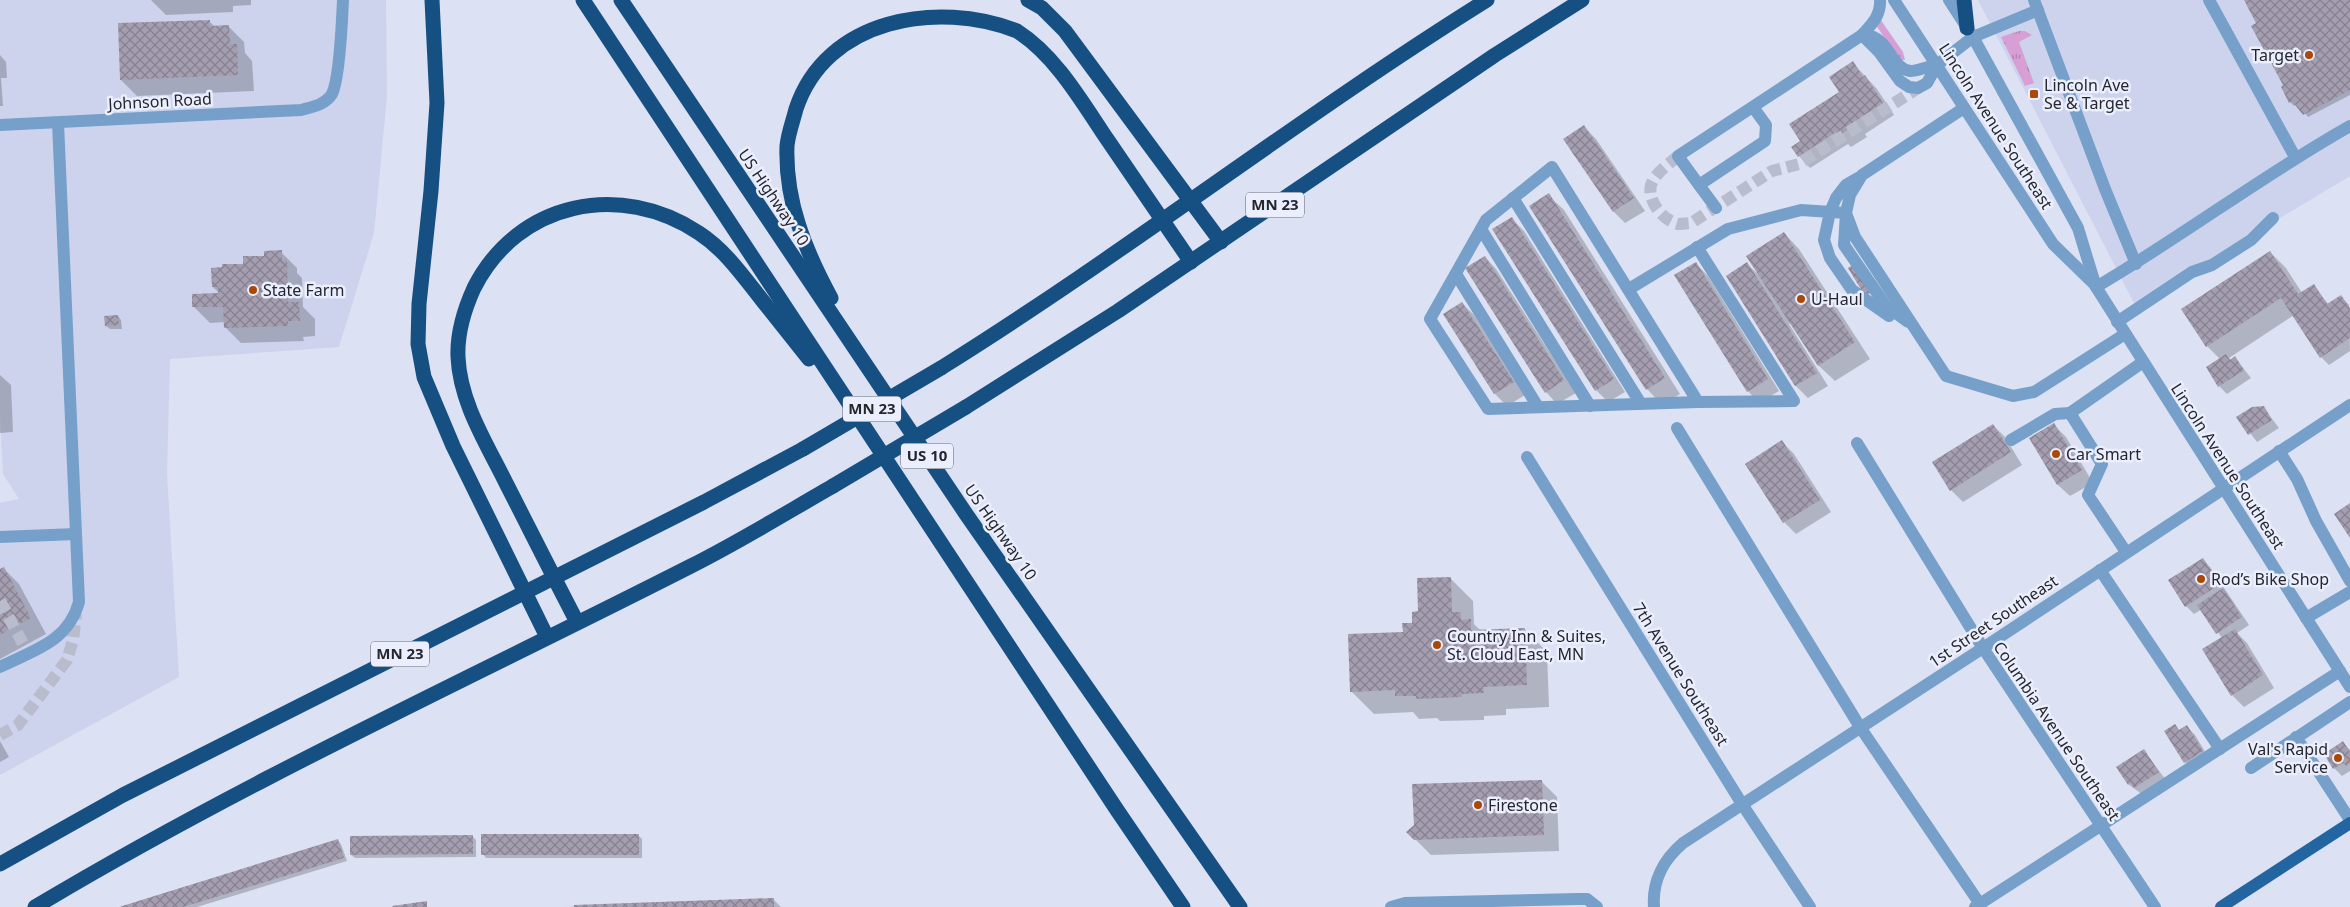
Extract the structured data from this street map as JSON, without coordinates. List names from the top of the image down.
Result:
{
  "streets": {
    "highway": ["US Highway 10", "MN 23", "US 10"],
    "street": [
      "Johnson Road",
      "Lincoln Avenue Southeast",
      "1st Street Southeast",
      "7th Avenue Southeast",
      "Columbia Avenue Southeast"
    ]
  },
  "crossings": [
    ["Lincoln Avenue Southeast", "1st Street Southeast"],
    ["1st Street Southeast", "7th Avenue Southeast"],
    ["1st Street Southeast", "Columbia Avenue Southeast"]
  ],
  "places": {
    "other": [
      "Target",
      "State Farm",
      "U-Haul",
      "Car Smart",
      "Rod’s Bike Shop",
      "Country Inn & Suites, St. Cloud East, MN",
      "Val's Rapid Service",
      "Firestone"
    ],
    "transit": ["Lincoln Ave Se & Target"]
  }
}
